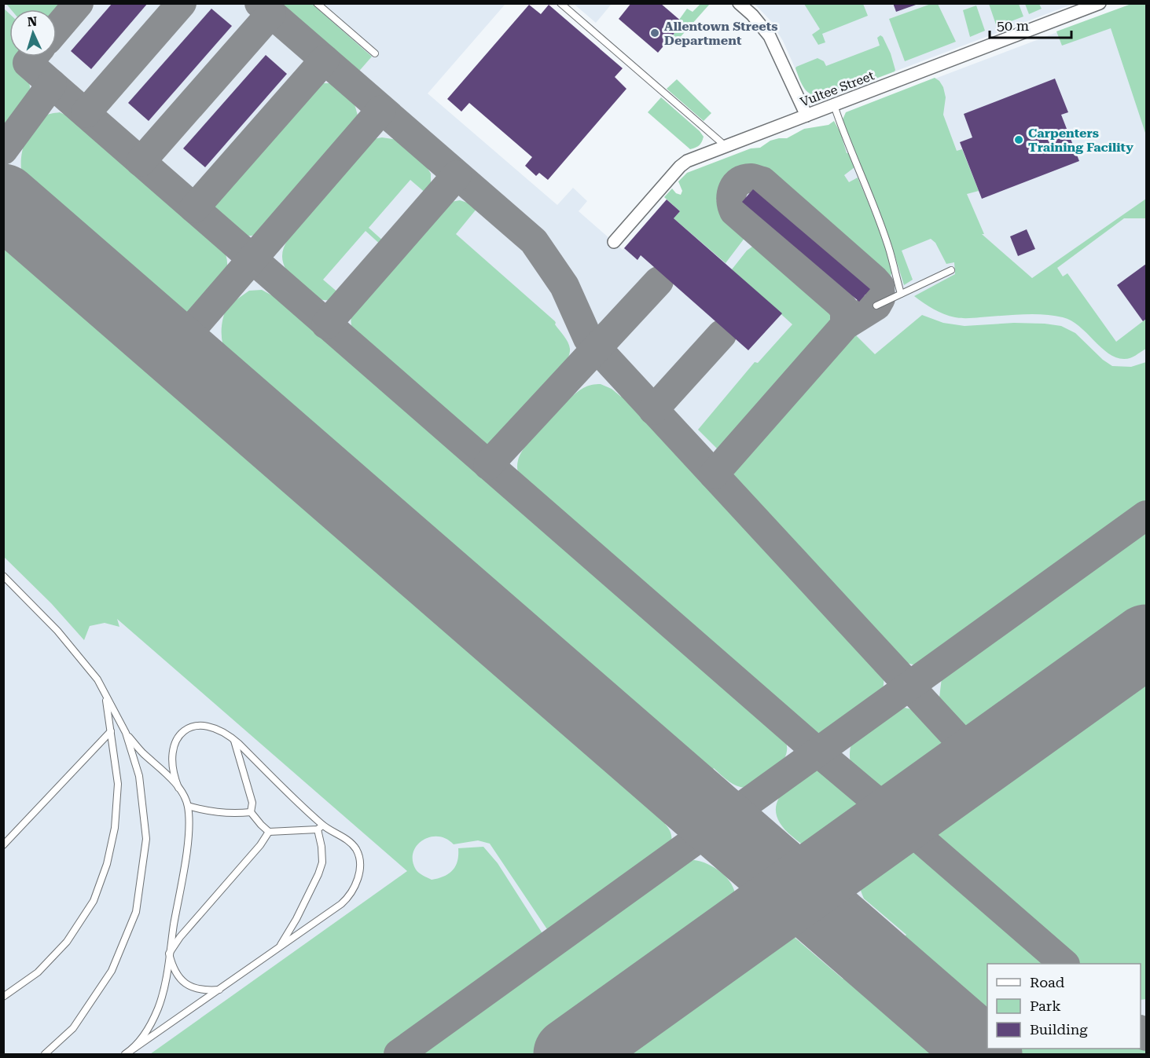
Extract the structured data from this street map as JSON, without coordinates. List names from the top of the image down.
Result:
{
  "streets": {
    "street": ["Vultee Street"]
  },
  "places": ["Allentown Streets Department", "Carpenters Training Facility"],
  "legend": ["Road", "Park", "Building"],
  "scale_bar": "50 m",
  "north": "top"
}
